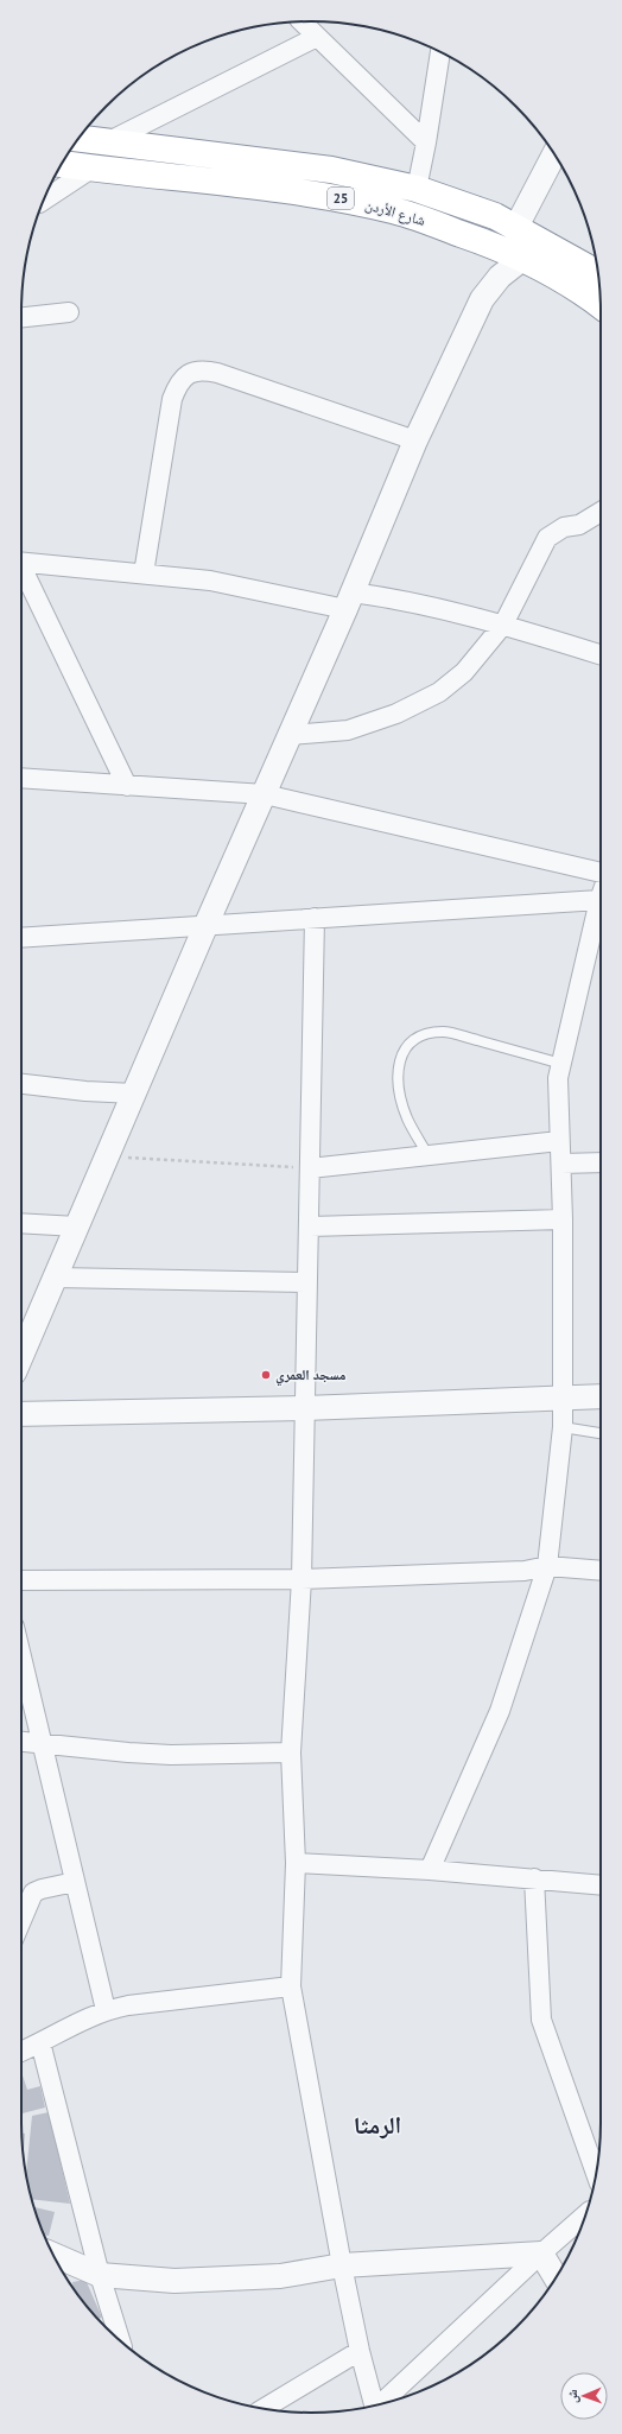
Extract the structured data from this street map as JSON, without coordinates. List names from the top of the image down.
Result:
{
  "streets": {
    "highway": ["25", "شارع الأردن"]
  },
  "districts": ["الرمثا"],
  "places": ["مسجد العمري"],
  "north": "left"
}
